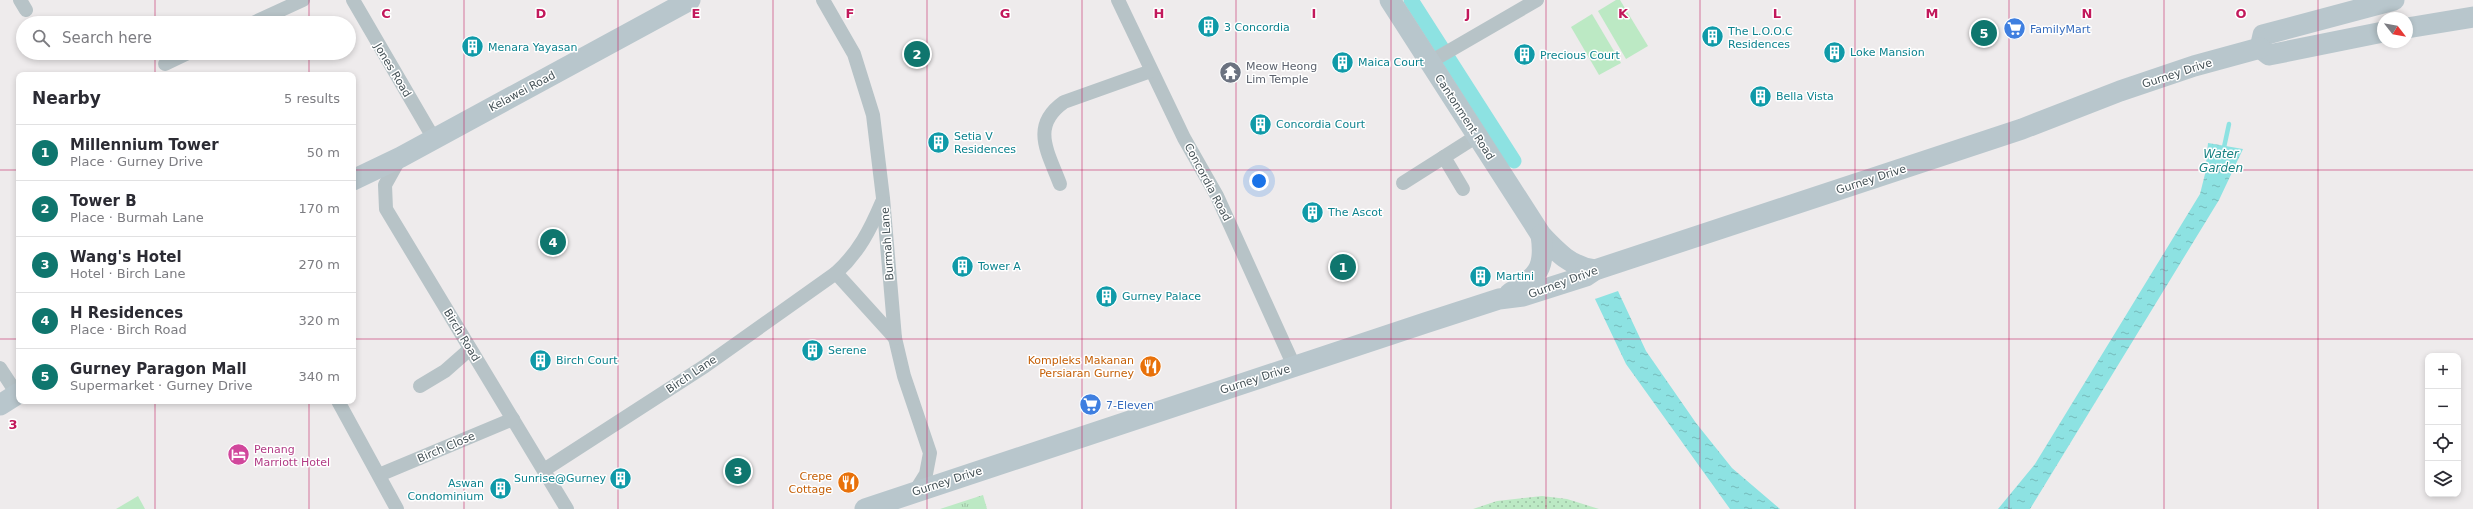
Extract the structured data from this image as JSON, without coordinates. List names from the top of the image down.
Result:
{
  "streets": {
    "main road": ["Gurney Drive", "Kelawei Road", "Cantonment Road"],
    "street": [
      "Jones Road",
      "Concordia Road",
      "Burmah Lane",
      "Birch Road",
      "Birch Lane",
      "Birch Close"
    ]
  },
  "crossings": [
    ["Jones Road", "Kelawei Road"],
    ["Gurney Drive", "Cantonment Road"],
    ["Gurney Drive", "Concordia Road"],
    ["Gurney Drive", "Burmah Lane"],
    ["Kelawei Road", "Birch Road"],
    ["Burmah Lane", "Birch Lane"],
    ["Birch Road", "Birch Lane"],
    ["Birch Road", "Birch Close"]
  ],
  "water": ["Water Garden"],
  "places": {
    "building": [
      "3 Concordia",
      "The L.O.O.C Residences",
      "Menara Yayasan",
      "Loke Mansion",
      "Precious Court",
      "Maica Court",
      "Bella Vista",
      "Concordia Court",
      "Setia V Residences",
      "The Ascot",
      "Tower A",
      "Martini",
      "Gurney Palace",
      "Serene",
      "Birch Court",
      "Sunrise@Gurney",
      "Aswan Condominium"
    ],
    "supermarket": ["FamilyMart", "7-Eleven"],
    "temple": ["Meow Heong Lim Temple"],
    "restaurant": ["Kompleks Makanan Persiaran Gurney", "Crepe Cottage"],
    "hotel": ["Penang Marriott Hotel"]
  },
  "north": "bottom right",
  "page": {
    "search": "Search here",
    "pins": [
      "5",
      "2",
      "4",
      "1",
      "3"
    ],
    "heading": ["Nearby", "5 results"],
    "list": [
      {
        "mark": "1",
        "name": "Millennium Tower",
        "note": "Place · Gurney Drive",
        "value": "50 m"
      },
      {
        "mark": "2",
        "name": "Tower B",
        "note": "Place · Burmah Lane",
        "value": "170 m"
      },
      {
        "mark": "3",
        "name": "Wang's Hotel",
        "note": "Hotel · Birch Lane",
        "value": "270 m"
      },
      {
        "mark": "4",
        "name": "H Residences",
        "note": "Place · Birch Road",
        "value": "320 m"
      },
      {
        "mark": "5",
        "name": "Gurney Paragon Mall",
        "note": "Supermarket · Gurney Drive",
        "value": "340 m"
      }
    ],
    "map_buttons": ["+", "−"]
  },
  "grid": {
    "columns": [
      "C",
      "D",
      "E",
      "F",
      "G",
      "H",
      "I",
      "J",
      "K",
      "L",
      "M",
      "N",
      "O"
    ],
    "rows": ["3"]
  }
}
